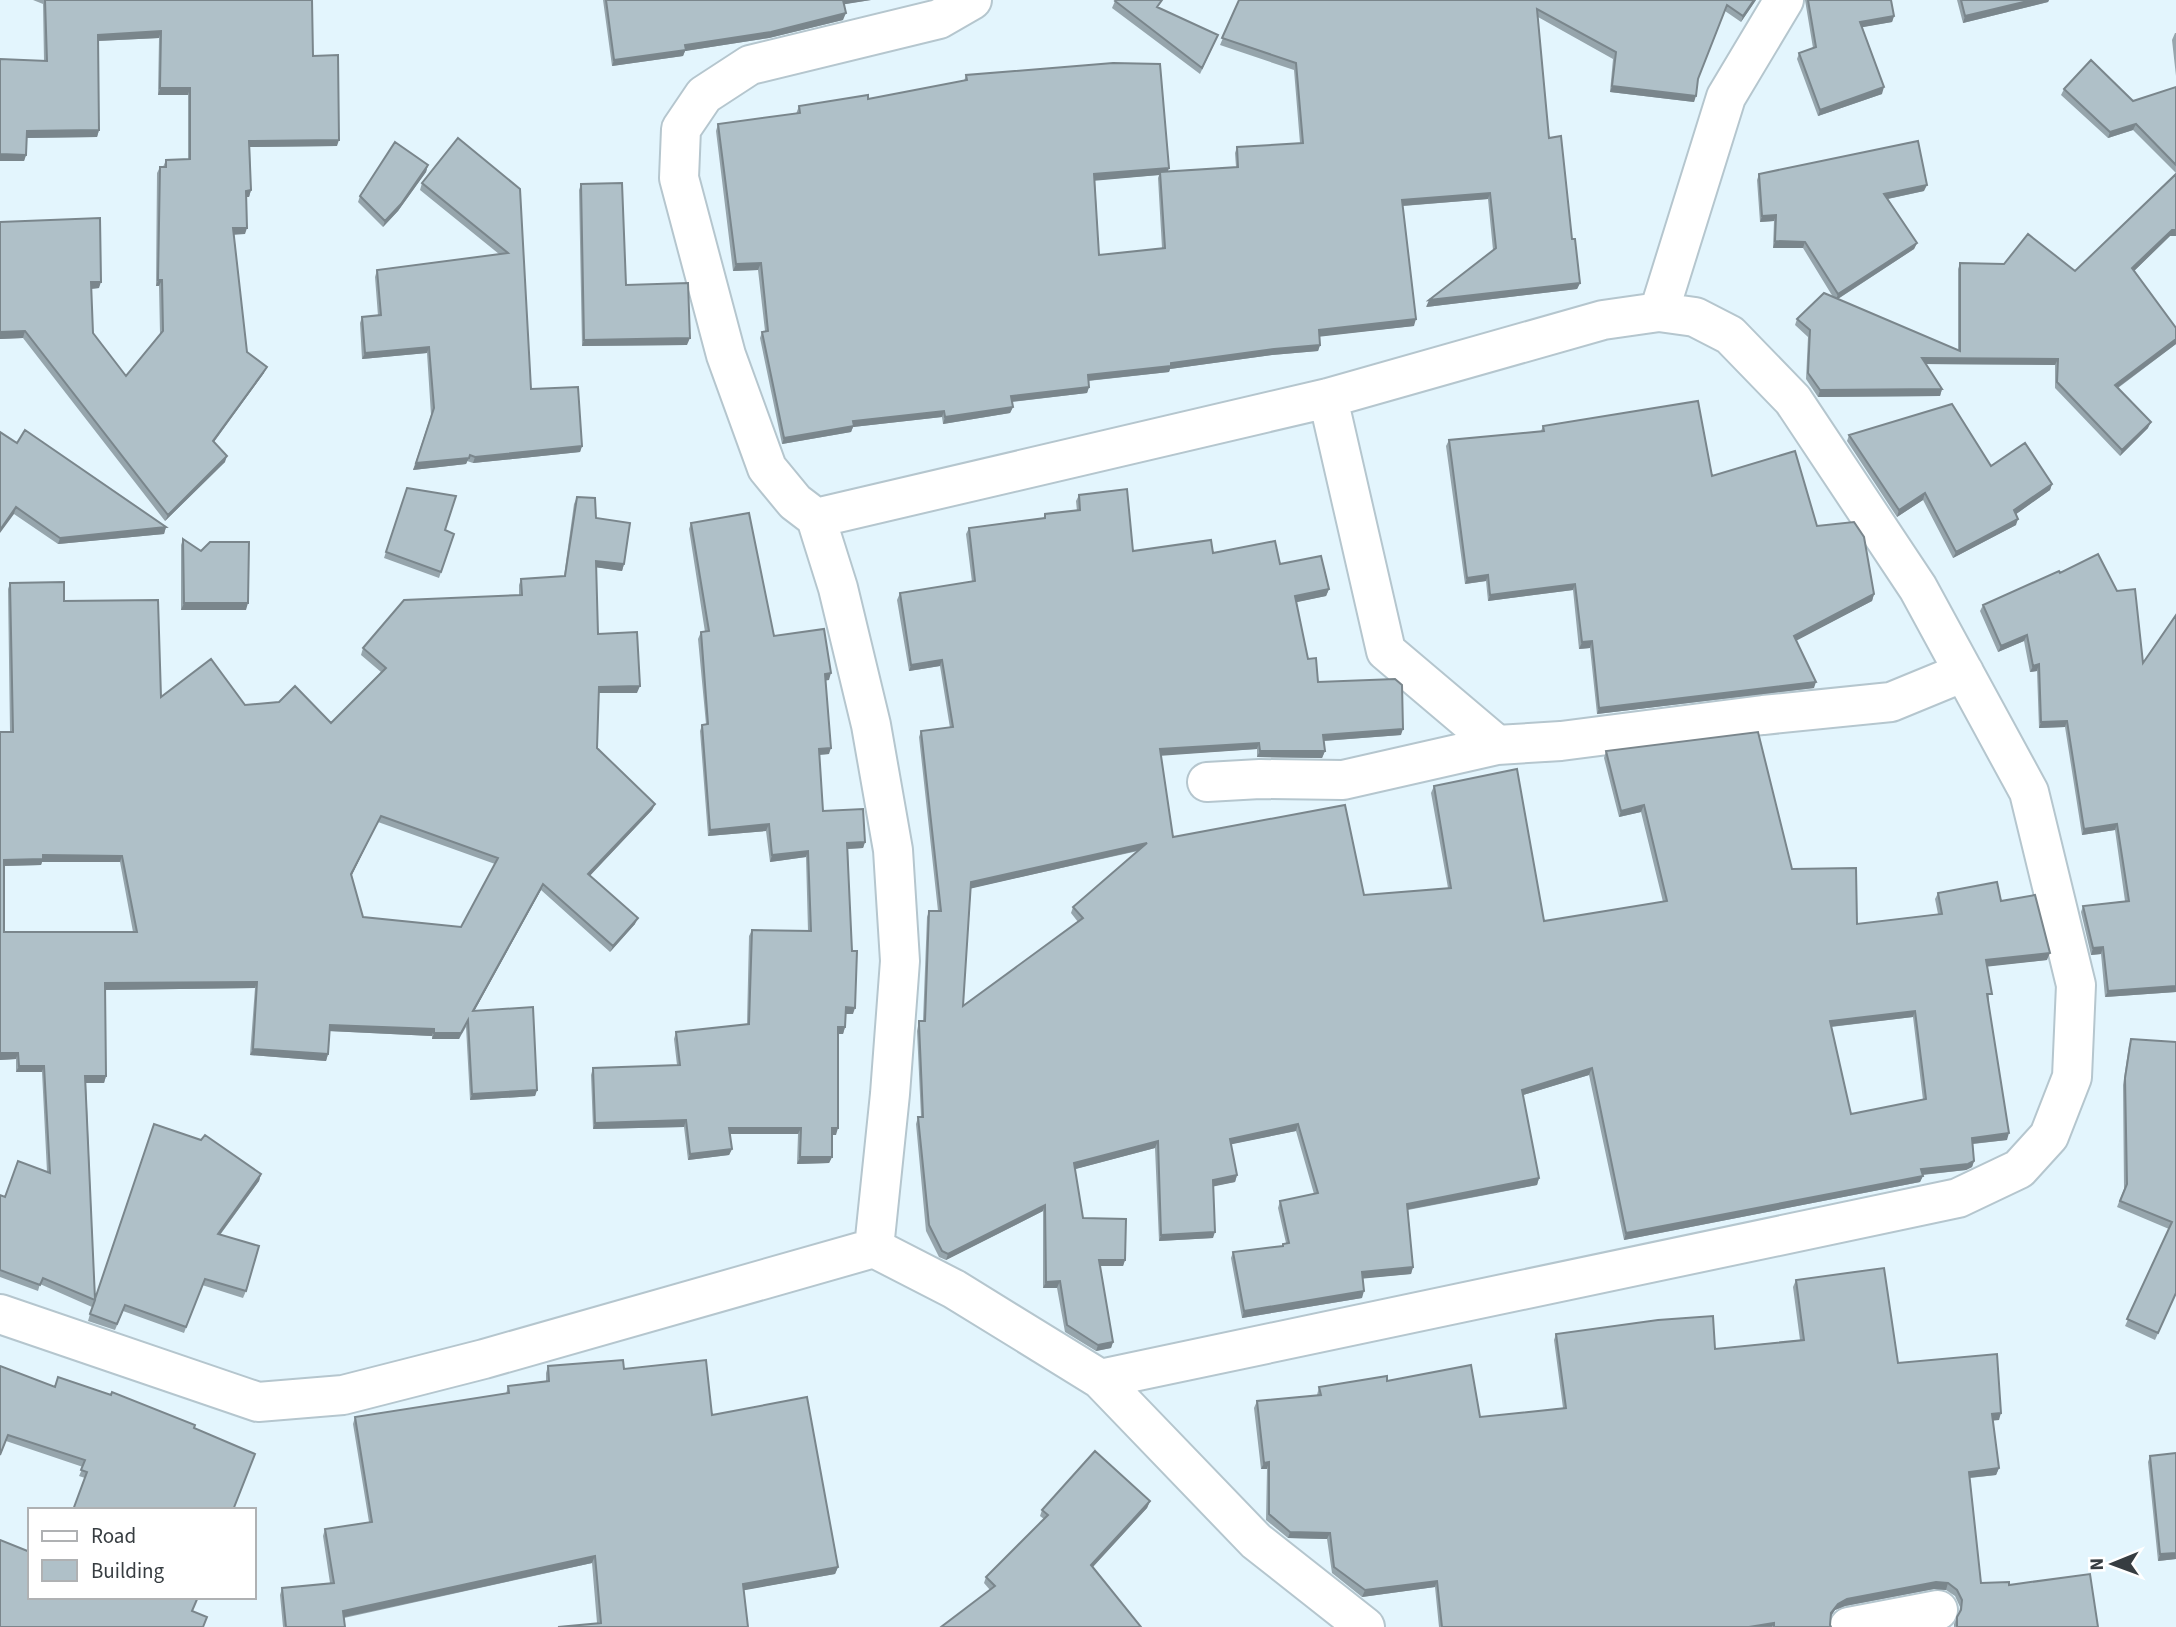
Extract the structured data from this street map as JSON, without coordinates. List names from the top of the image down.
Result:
{
  "legend": ["Road", "Building"],
  "north": "left"
}
